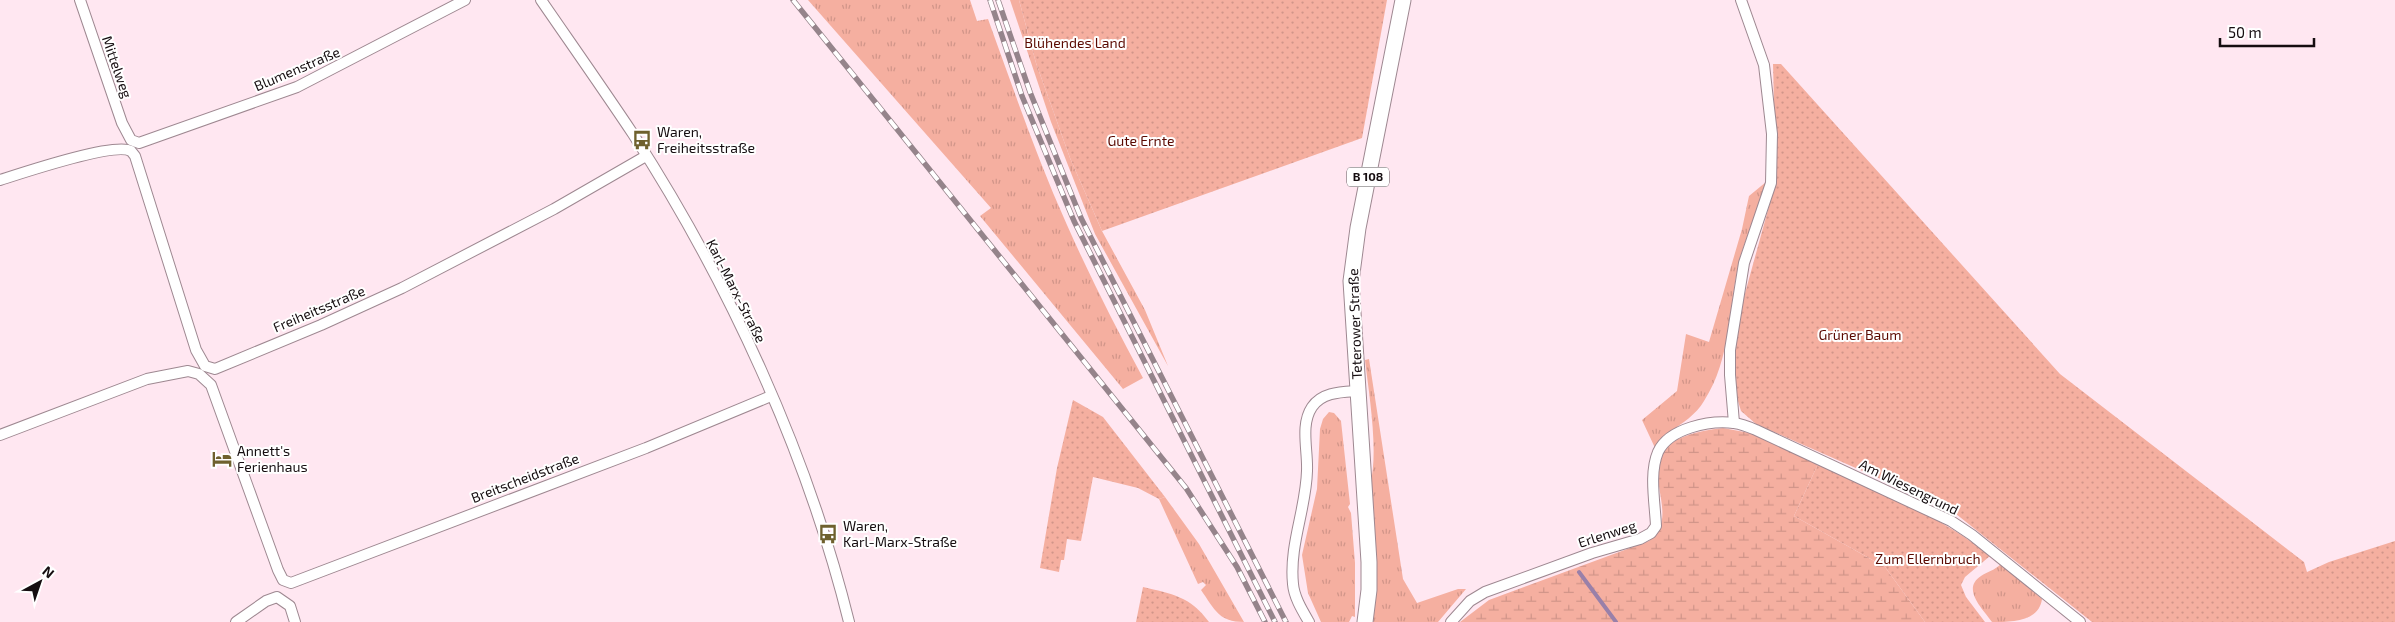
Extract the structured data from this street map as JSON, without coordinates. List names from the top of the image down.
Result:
{
  "streets": {
    "main road": ["B 108", "Teterower Straße"],
    "street": [
      "Mittelweg",
      "Blumenstraße",
      "Karl-Marx-Straße",
      "Freiheitsstraße",
      "Breitscheidstraße",
      "Am Wiesengrund",
      "Erlenweg"
    ]
  },
  "crossings": [
    ["Mittelweg", "Blumenstraße"],
    ["Mittelweg", "Freiheitsstraße"],
    ["Blumenstraße", "Freiheitsstraße"],
    ["Karl-Marx-Straße", "Freiheitsstraße"],
    ["Karl-Marx-Straße", "Breitscheidstraße"],
    ["Am Wiesengrund", "Erlenweg"]
  ],
  "parks": [
    "Blühendes Land",
    "Gute Ernte",
    "Grüner Baum",
    "Zum Ellernbruch"
  ],
  "places": {
    "bus stop": ["Waren, Freiheitsstraße", "Waren, Karl-Marx-Straße"],
    "hotel": ["Annett's Ferienhaus"]
  },
  "scale_bar": "50 m",
  "north": "top right"
}
